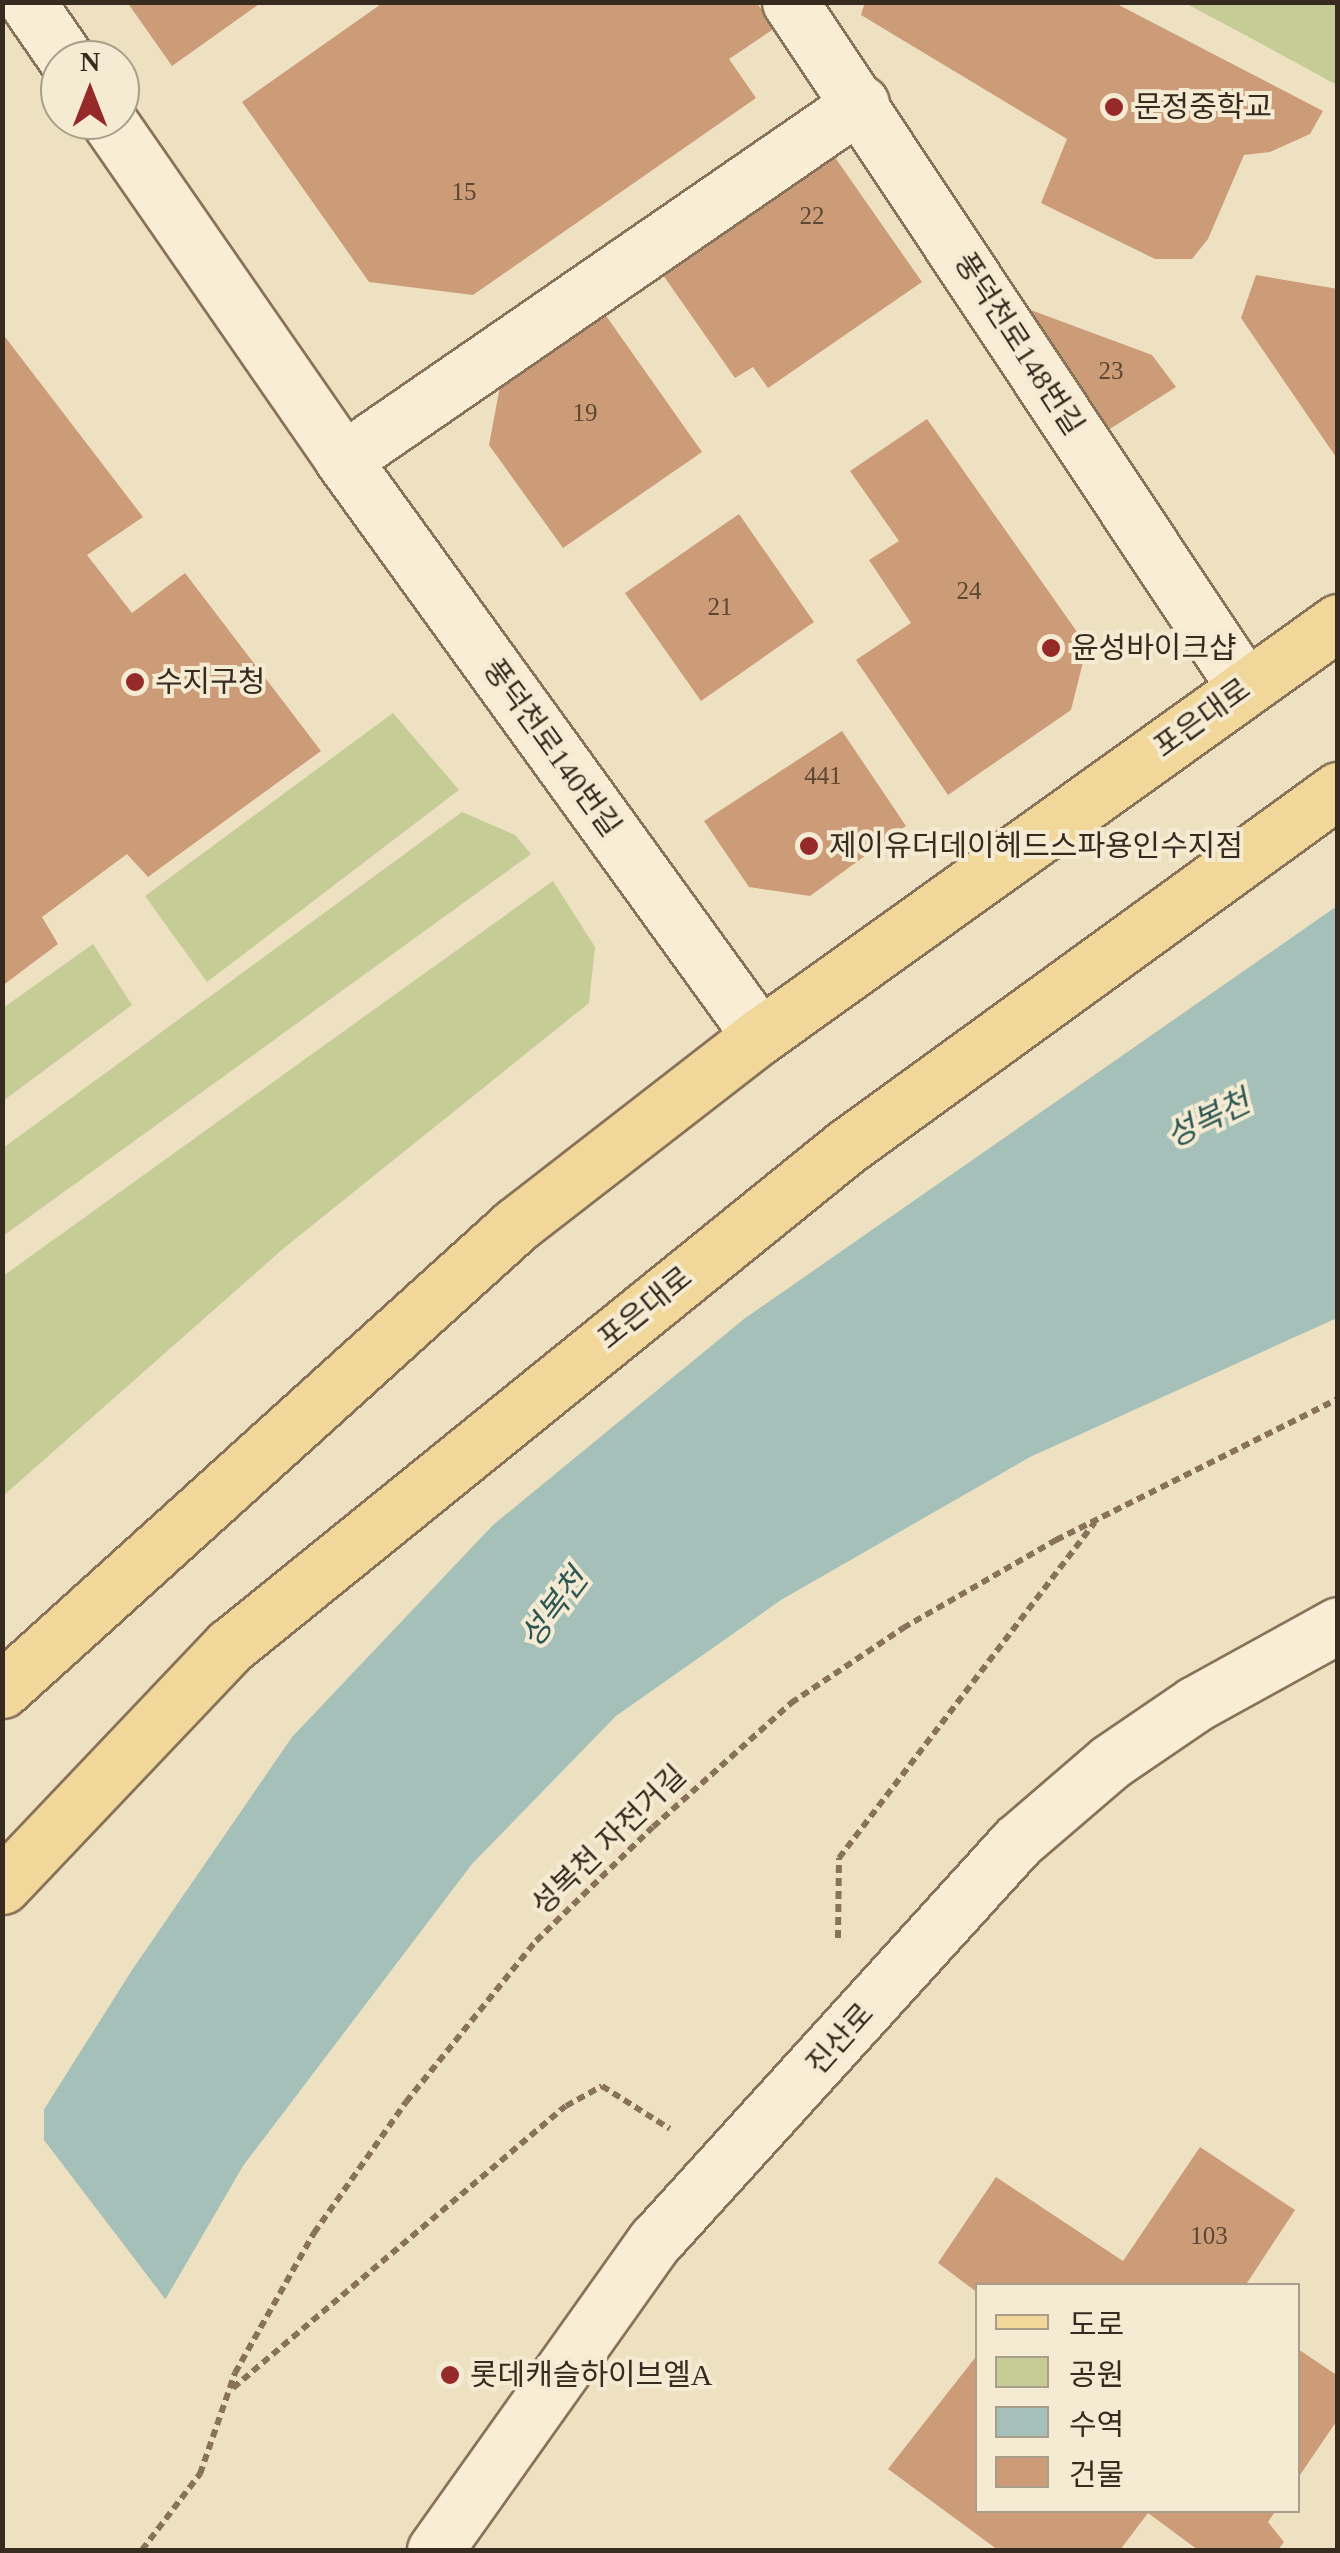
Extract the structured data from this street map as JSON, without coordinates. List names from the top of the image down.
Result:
{
  "streets": {
    "main road": ["포은대로"],
    "street": ["풍덕천로148번길", "풍덕천로140번길", "진산로"],
    "path": ["성복천 자전거길"]
  },
  "crossings": [
    ["풍덕천로148번길", "포은대로"],
    ["포은대로", "풍덕천로140번길"]
  ],
  "water": ["성복천"],
  "places": [
    "문정중학교",
    "윤성바이크샵",
    "수지구청",
    "제이유더데이헤드스파용인수지점",
    "롯데캐슬하이브엘A"
  ],
  "house_numbers": [
    "15",
    "22",
    "23",
    "19",
    "24",
    "21",
    "441",
    "103"
  ],
  "legend": [
    "도로",
    "공원",
    "수역",
    "건물"
  ],
  "north": "top"
}
